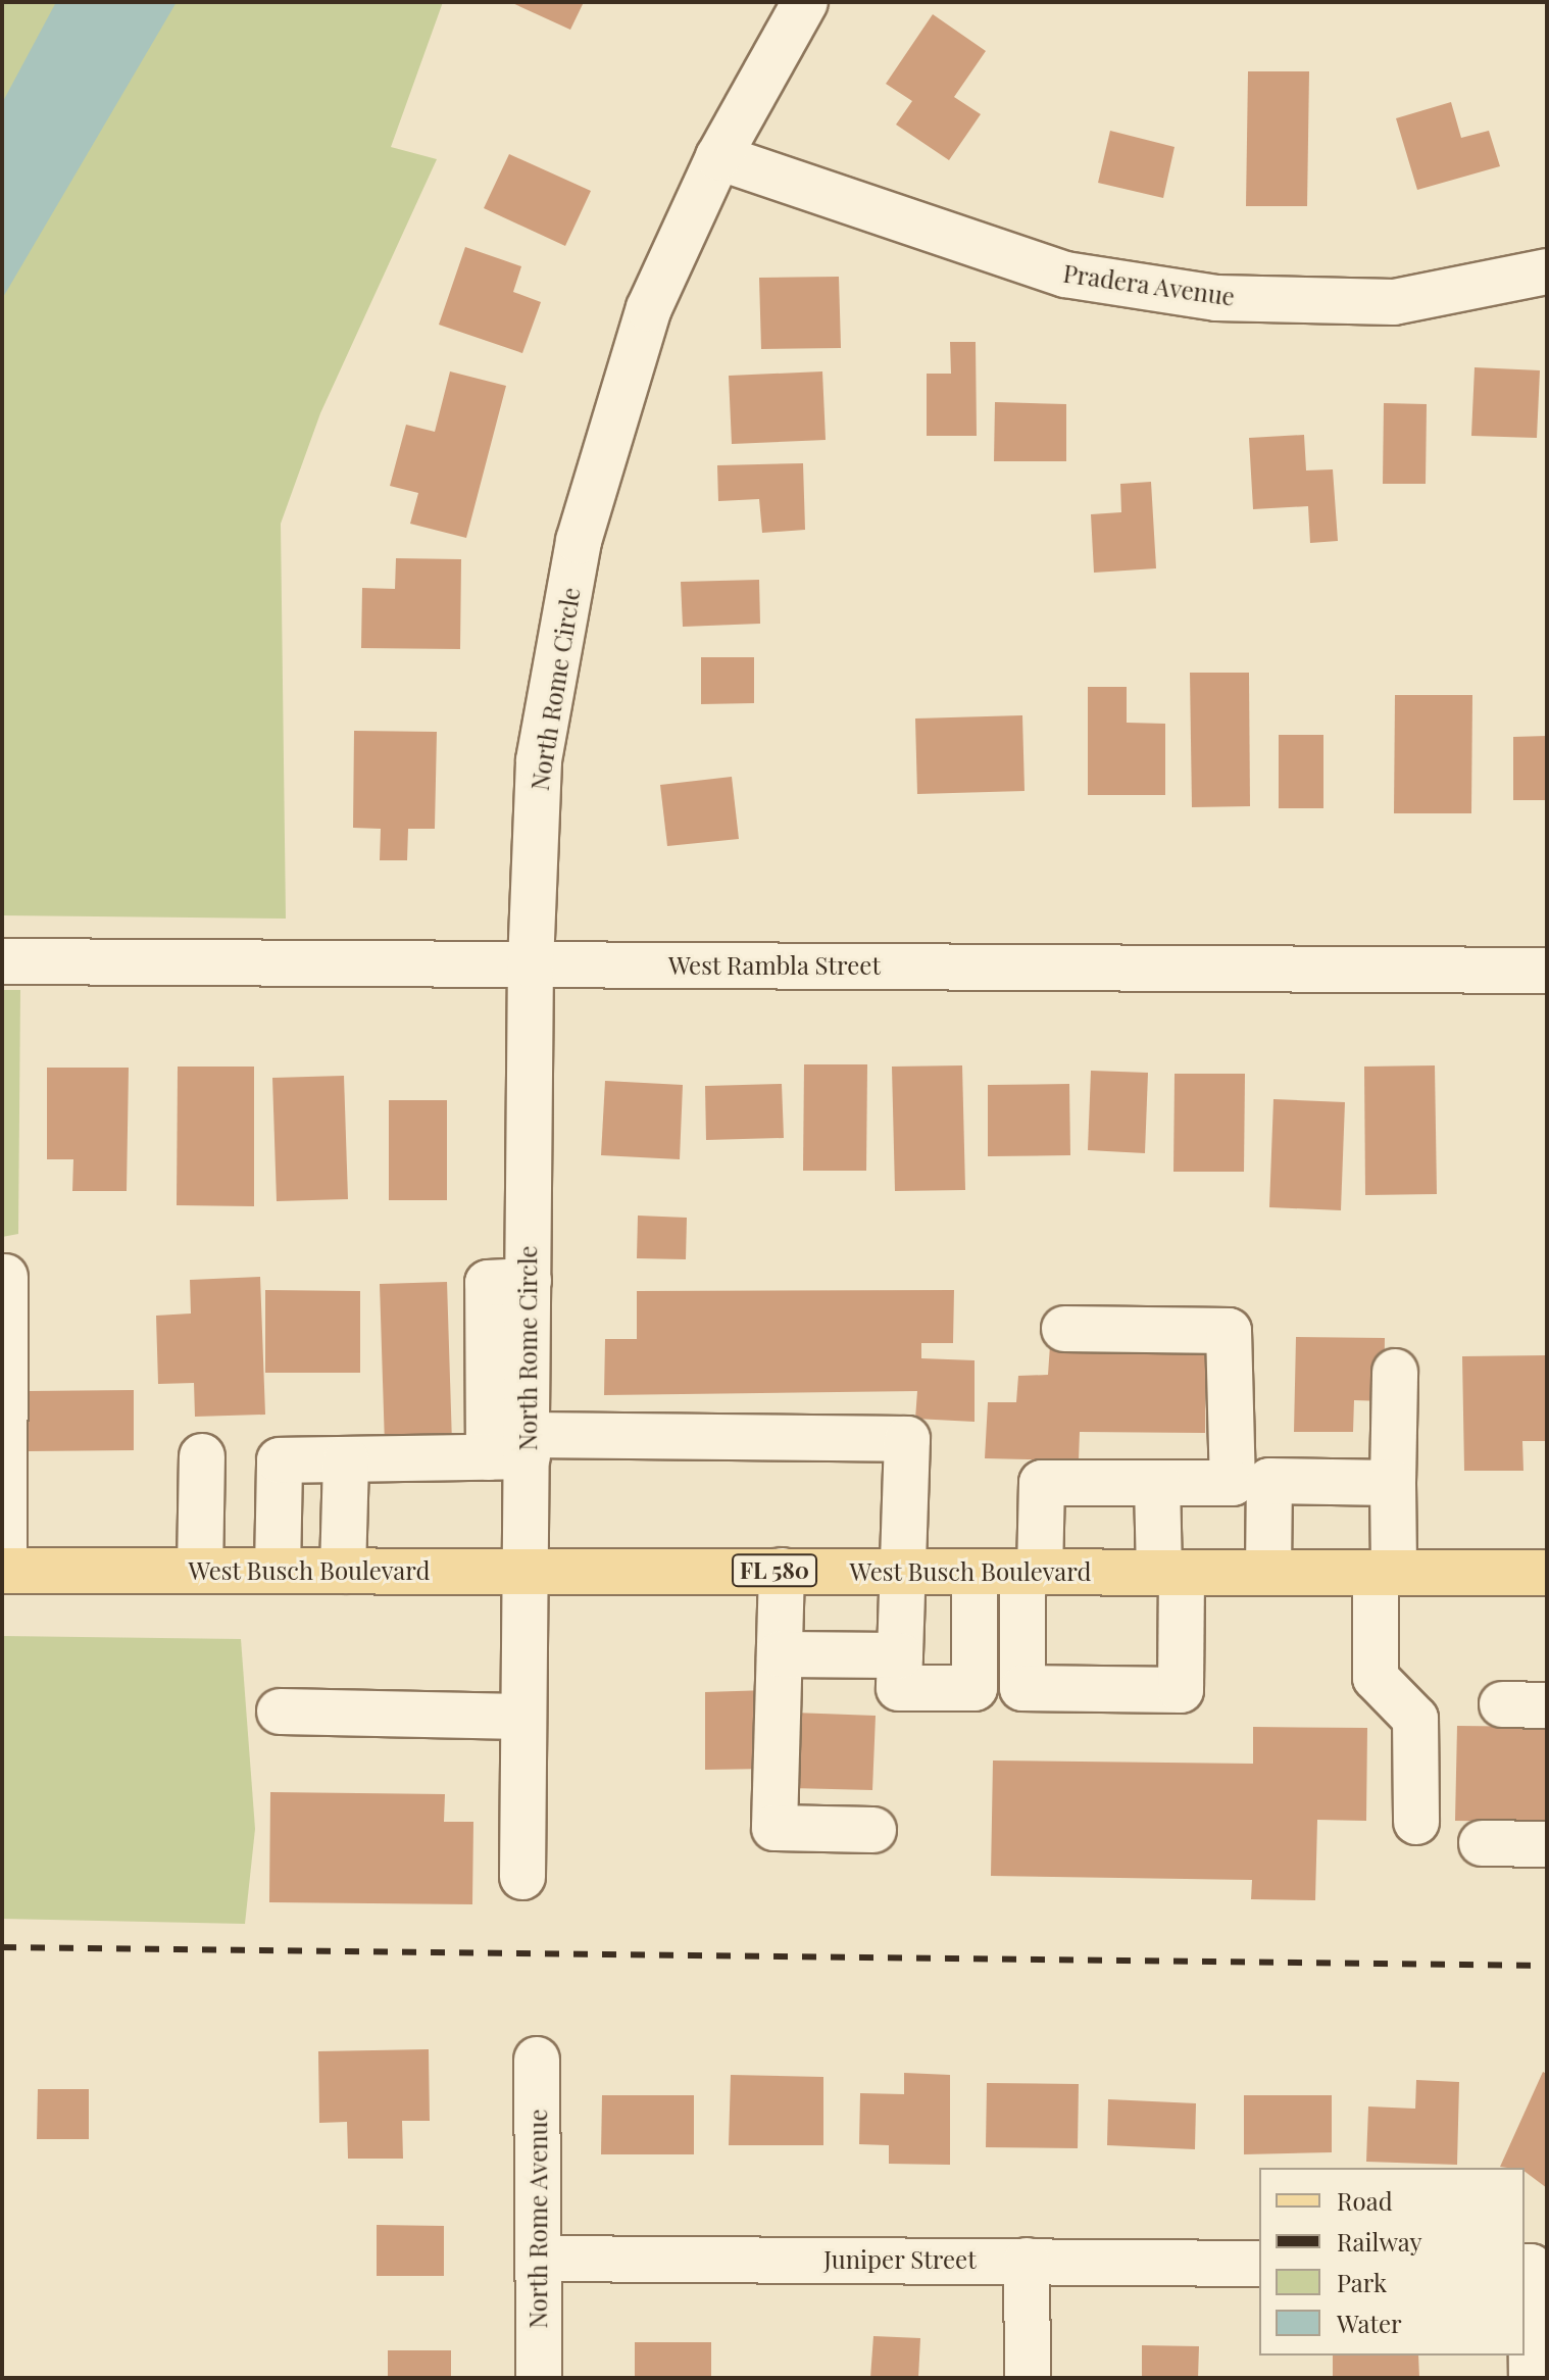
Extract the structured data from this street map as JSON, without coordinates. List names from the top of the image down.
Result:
{
  "streets": {
    "main road": ["West Busch Boulevard", "FL 580"],
    "street": [
      "Pradera Avenue",
      "North Rome Circle",
      "West Rambla Street",
      "North Rome Avenue",
      "Juniper Street"
    ]
  },
  "crossings": [
    ["Pradera Avenue", "North Rome Circle"],
    ["North Rome Circle", "West Rambla Street"],
    ["North Rome Circle", "West Busch Boulevard"],
    ["North Rome Avenue", "Juniper Street"]
  ],
  "legend": [
    "Road",
    "Railway",
    "Park",
    "Water"
  ]
}
